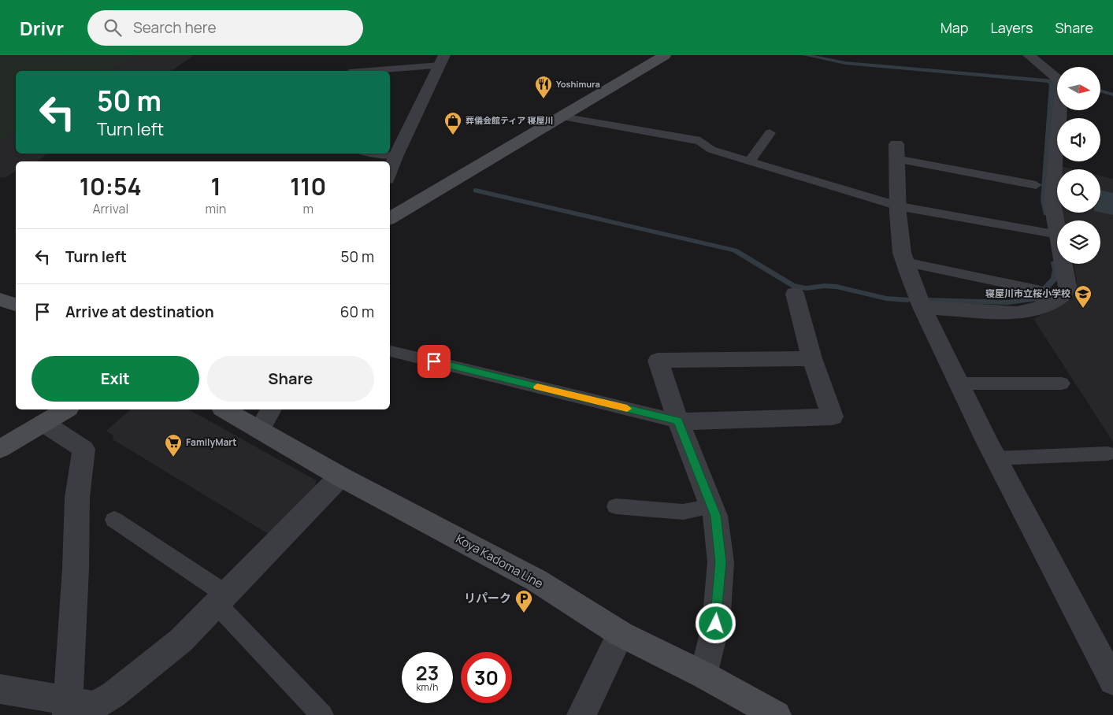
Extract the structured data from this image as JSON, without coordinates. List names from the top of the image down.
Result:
{
  "streets": {
    "street": ["Koya Kadoma Line"]
  },
  "places": {
    "restaurant": ["Yoshimura"],
    "shop": ["葬儀会館ティア 寝屋川"],
    "school or university": ["寝屋川市立桜小学校"],
    "supermarket": ["FamilyMart"],
    "parking": ["リパーク"]
  },
  "north": "right",
  "page": {
    "header": "Drivr",
    "search": "Search here",
    "nav": ["Map", "Layers", "Share"],
    "turn": ["50 m", "Turn left"],
    "eta": [
      "10:54",
      "Arrival",
      "1",
      "min",
      "110",
      "m"
    ],
    "list": [
      {
        "name": "Turn left",
        "value": "50 m"
      },
      {
        "name": "Arrive at destination",
        "value": "60 m"
      }
    ],
    "buttons": ["Exit", "Share"],
    "speed": "23 km/h",
    "limit": "30"
  }
}
